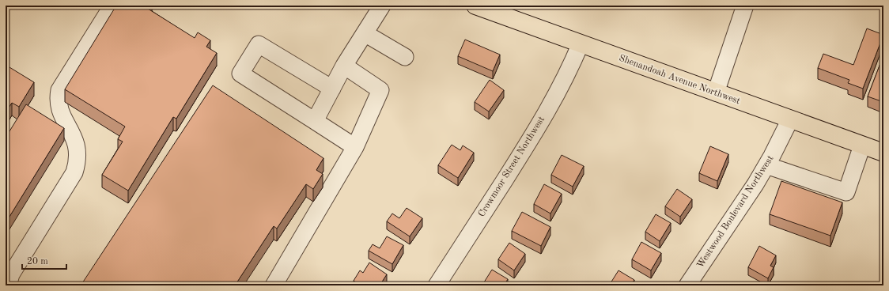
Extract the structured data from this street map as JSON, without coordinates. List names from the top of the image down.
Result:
{
  "streets": {
    "main road": ["Shenandoah Avenue Northwest"],
    "street": ["Crowmoor Street Northwest", "Westwood Boulevard Northwest"]
  },
  "crossings": [
    ["Shenandoah Avenue Northwest", "Crowmoor Street Northwest"],
    ["Shenandoah Avenue Northwest", "Westwood Boulevard Northwest"]
  ],
  "scale_bar": "20 m"
}
